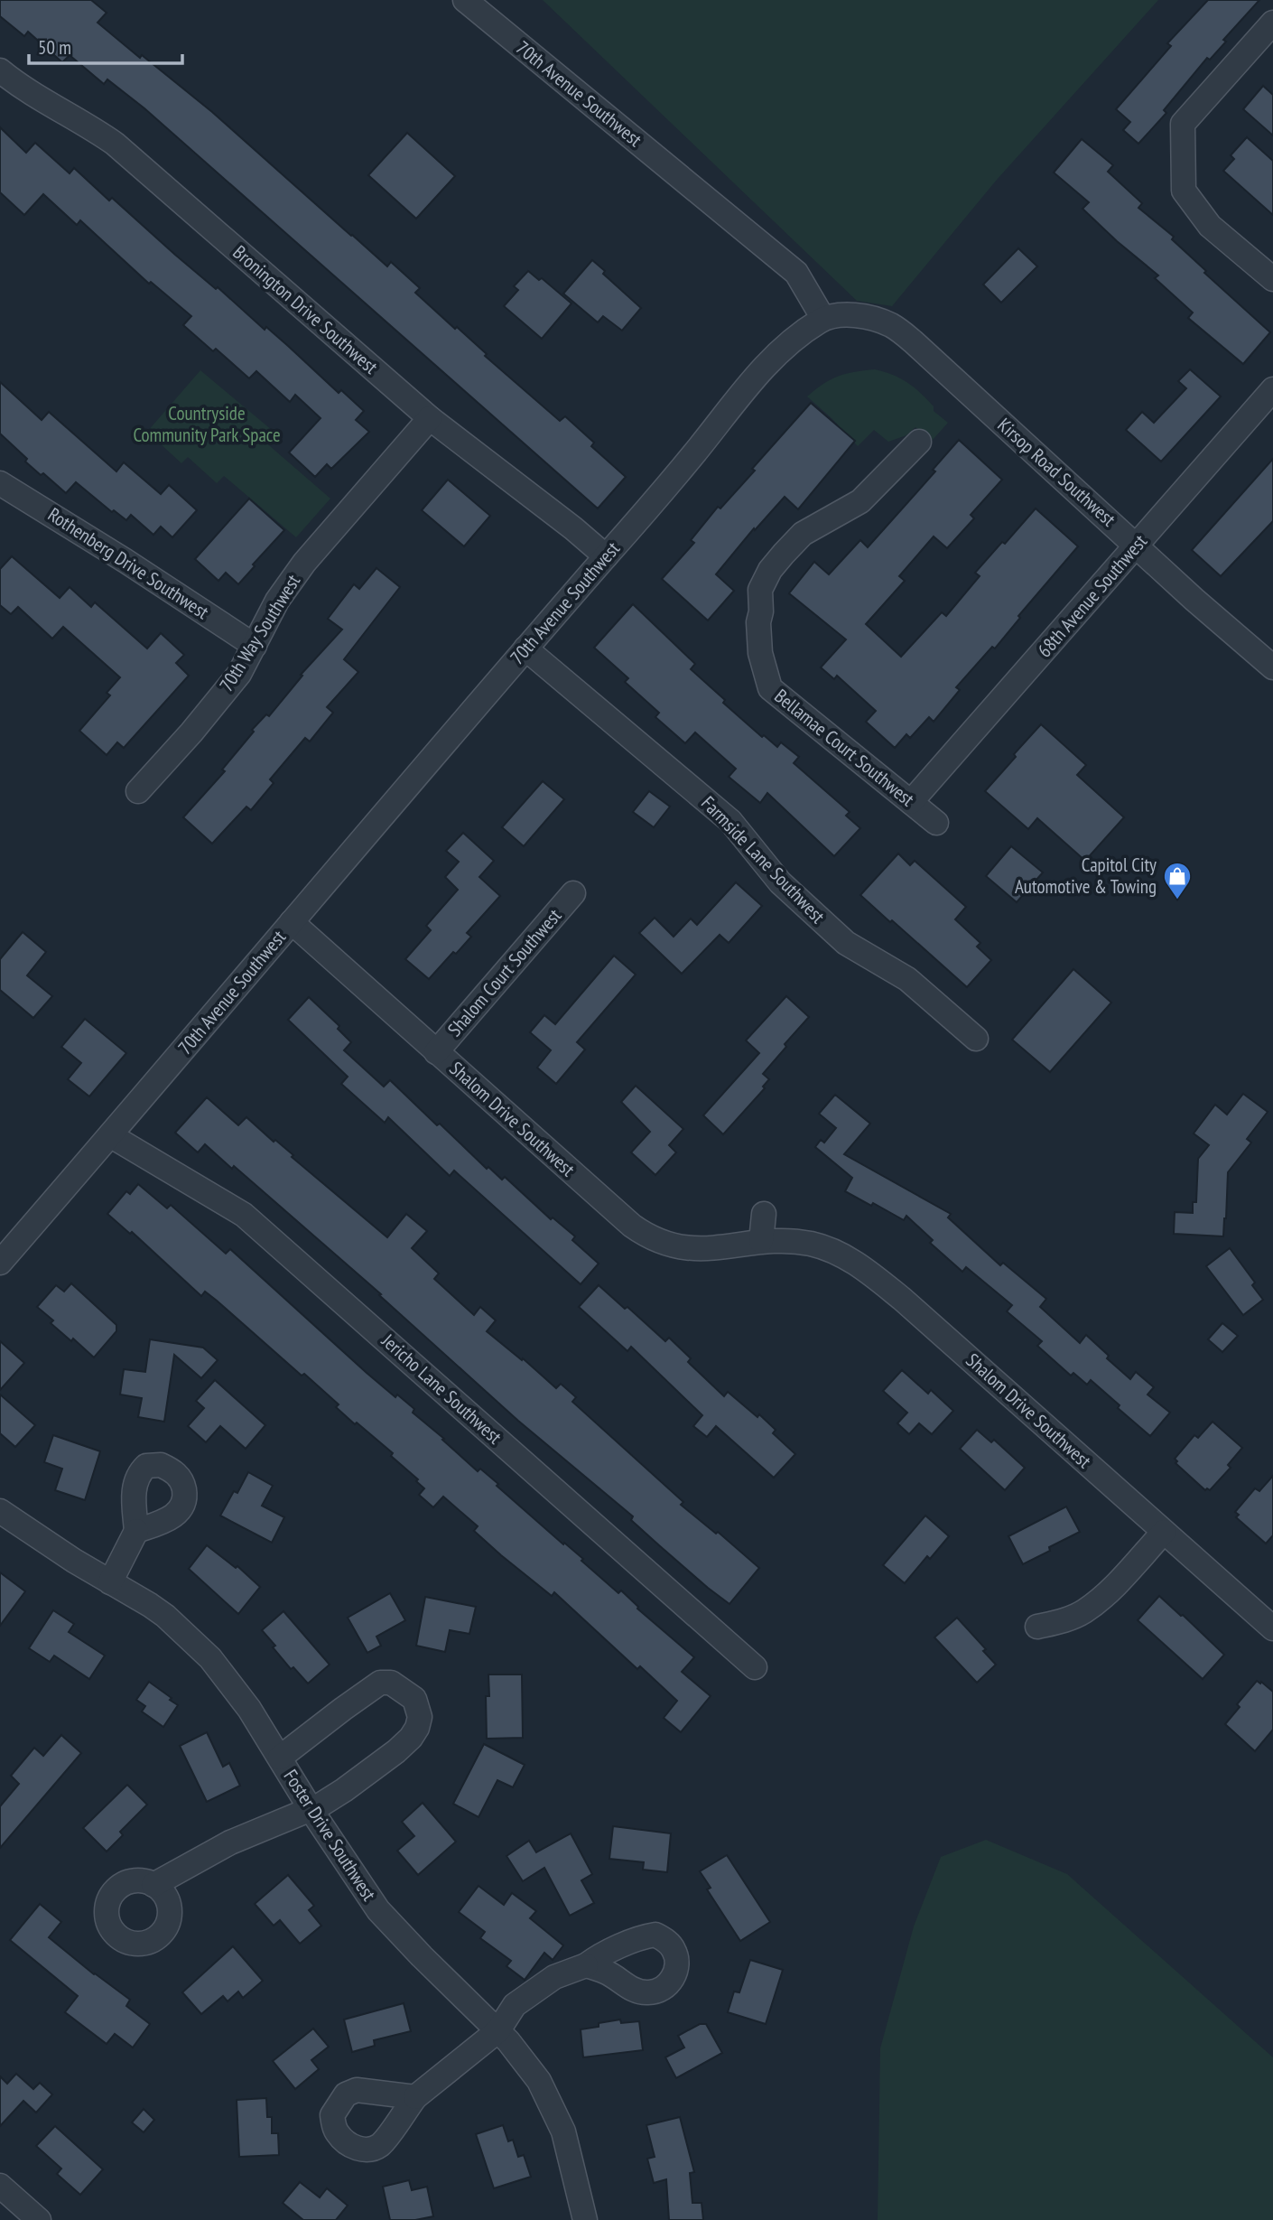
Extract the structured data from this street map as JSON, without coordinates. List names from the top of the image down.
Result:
{
  "streets": {
    "street": [
      "70th Avenue Southwest",
      "Bronington Drive Southwest",
      "Kirsop Road Southwest",
      "Rothenberg Drive Southwest",
      "68th Avenue Southwest",
      "70th Way Southwest",
      "Bellamae Court Southwest",
      "Farmside Lane Southwest",
      "Shalom Court Southwest",
      "Shalom Drive Southwest",
      "Jericho Lane Southwest",
      "Foster Drive Southwest"
    ]
  },
  "crossings": [
    ["70th Avenue Southwest", "Bronington Drive Southwest"],
    ["70th Avenue Southwest", "Kirsop Road Southwest"],
    ["70th Avenue Southwest", "Farmside Lane Southwest"],
    ["70th Avenue Southwest", "Shalom Drive Southwest"],
    ["70th Avenue Southwest", "Jericho Lane Southwest"],
    ["Bronington Drive Southwest", "70th Way Southwest"],
    ["Kirsop Road Southwest", "68th Avenue Southwest"],
    ["Rothenberg Drive Southwest", "70th Way Southwest"],
    ["68th Avenue Southwest", "Bellamae Court Southwest"],
    ["Shalom Court Southwest", "Shalom Drive Southwest"]
  ],
  "parks": ["Countryside Community Park Space"],
  "places": {
    "shop": ["Capitol City Automotive & Towing"]
  },
  "scale_bar": "50 m"
}
